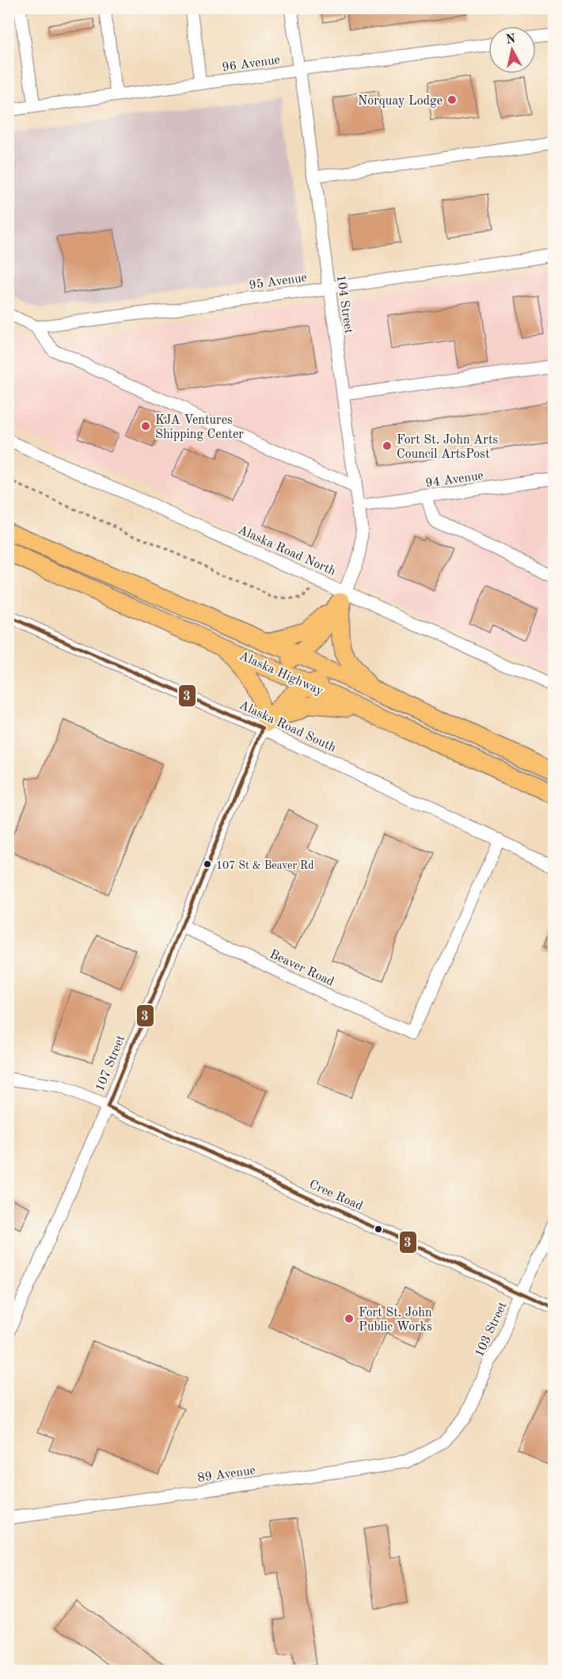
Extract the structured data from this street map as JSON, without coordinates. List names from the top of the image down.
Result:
{
  "streets": {
    "highway": ["Alaska Highway"],
    "street": [
      "96 Avenue",
      "95 Avenue",
      "104 Street",
      "94 Avenue",
      "Alaska Road North",
      "Alaska Road South",
      "Beaver Road",
      "107 Street",
      "Cree Road",
      "103 Street",
      "89 Avenue"
    ]
  },
  "crossings": [
    ["96 Avenue", "104 Street"],
    ["95 Avenue", "104 Street"],
    ["104 Street", "94 Avenue"],
    ["104 Street", "Alaska Road North"],
    ["Alaska Road South", "Beaver Road"],
    ["Alaska Road South", "107 Street"],
    ["Beaver Road", "107 Street"],
    ["107 Street", "Cree Road"],
    ["Cree Road", "103 Street"],
    ["103 Street", "89 Avenue"]
  ],
  "places": [
    "Norquay Lodge",
    "KJA Ventures Shipping Center",
    "Fort St. John Arts Council ArtsPost",
    "107 St & Beaver Rd",
    "Fort St. John Public Works"
  ],
  "lines": ["transit line 3"],
  "north": "top"
}
